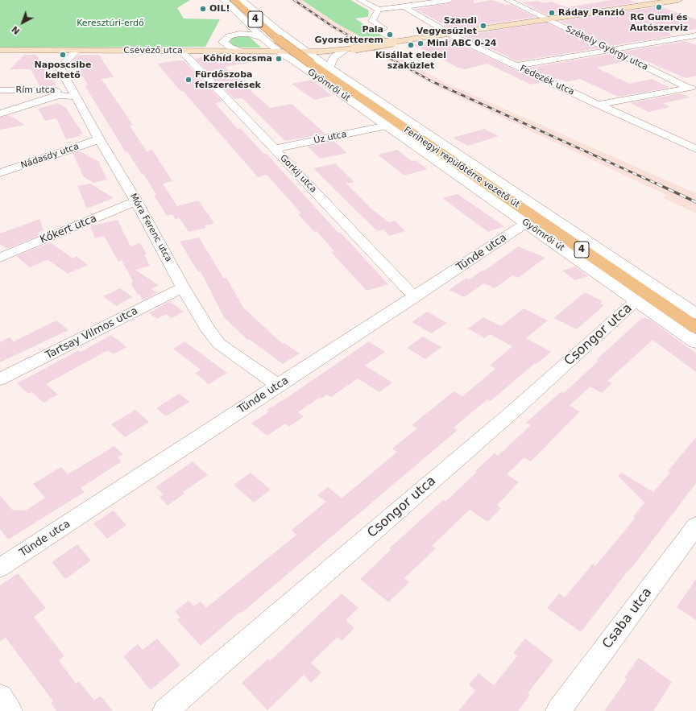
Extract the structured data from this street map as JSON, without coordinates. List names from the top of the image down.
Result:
{
  "streets": {
    "main road": ["4", "Csévéző utca", "Ferihegyi repülőtérre vezető út"],
    "street": [
      "Székely György utca",
      "Fedezék utca",
      "Gyömrői út",
      "Rím utca",
      "Úz utca",
      "Nádasdy utca",
      "Gorkij utca",
      "Móra Ferenc utca",
      "Kőkert utca",
      "Tünde utca",
      "Tartsay Vilmos utca",
      "Csongor utca",
      "Csaba utca"
    ]
  },
  "crossings": [
    ["4", "Csévéző utca"],
    ["4", "Gyömrői út"],
    ["Székely György utca", "Csévéző utca"],
    ["Csévéző utca", "Fedezék utca"],
    ["Csévéző utca", "Gyömrői út"],
    ["Csévéző utca", "Gorkij utca"],
    ["Csévéző utca", "Móra Ferenc utca"],
    ["Gyömrői út", "Úz utca"],
    ["Gyömrői út", "Ferihegyi repülőtérre vezető út"],
    ["Gyömrői út", "Tünde utca"],
    ["Gyömrői út", "Csongor utca"],
    ["Rím utca", "Móra Ferenc utca"],
    ["Úz utca", "Gorkij utca"],
    ["Nádasdy utca", "Móra Ferenc utca"],
    ["Gorkij utca", "Tünde utca"],
    ["Móra Ferenc utca", "Kőkert utca"],
    ["Móra Ferenc utca", "Tünde utca"],
    ["Móra Ferenc utca", "Tartsay Vilmos utca"]
  ],
  "parks": ["Keresztúri-erdő"],
  "places": [
    "RG Gumi és Autószerviz",
    "OIL!",
    "Ráday Panzió",
    "Szandi Vegyesüzlet",
    "Pala Gyorsétterem",
    "Mini ABC 0-24",
    "Kisállat eledel szaküzlet",
    "Naposcsibe keltető",
    "Kőhíd kocsma",
    "Fürdőszoba felszerelések"
  ],
  "north": "bottom left"
}
